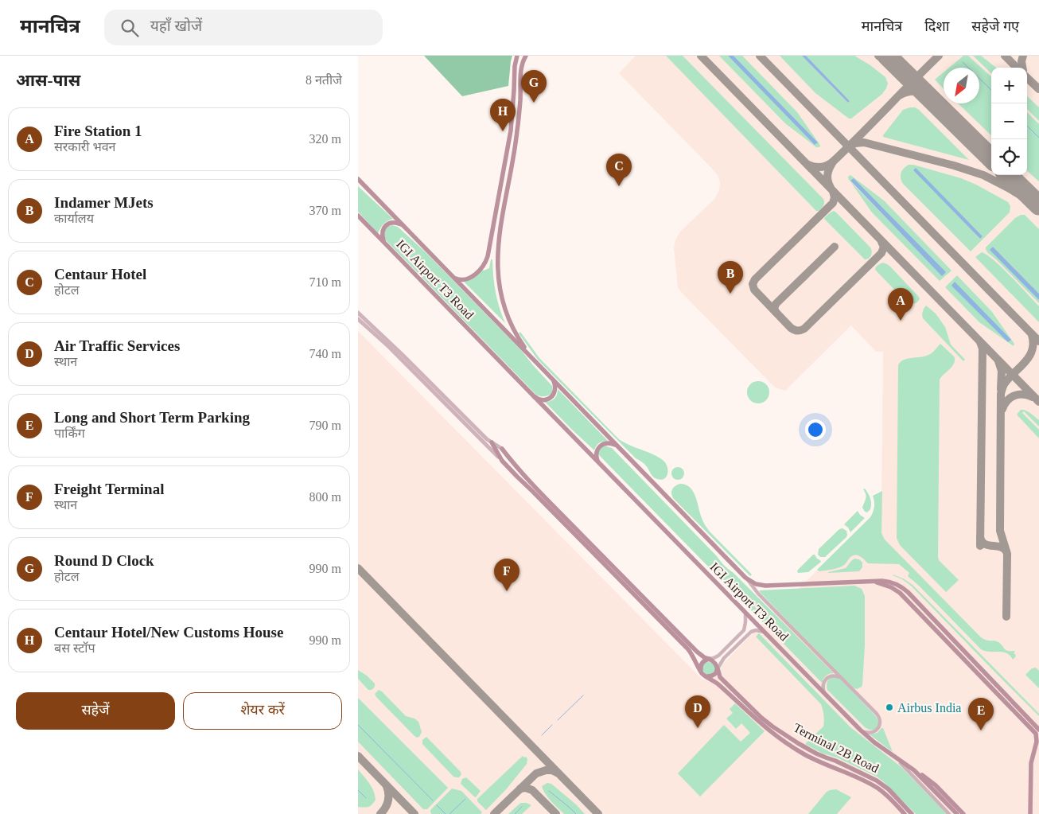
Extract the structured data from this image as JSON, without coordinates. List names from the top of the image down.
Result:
{
  "streets": {
    "main road": ["IGI Airport T3 Road", "Terminal 2B Road"]
  },
  "places": ["Airbus India"],
  "north": "bottom left",
  "page": {
    "header": "मानचित्र",
    "search": "यहाँ खोजें",
    "nav": ["मानचित्र", "दिशा", "सहेजे गए"],
    "heading": ["आस-पास", "8 नतीजे"],
    "map_buttons": ["+", "−"],
    "pins": [
      "G",
      "H",
      "C",
      "B",
      "A",
      "F",
      "D",
      "E"
    ],
    "list": [
      {
        "mark": "A",
        "name": "Fire Station 1",
        "note": "सरकारी भवन",
        "value": "320 m"
      },
      {
        "mark": "B",
        "name": "Indamer MJets",
        "note": "कार्यालय",
        "value": "370 m"
      },
      {
        "mark": "C",
        "name": "Centaur Hotel",
        "note": "होटल",
        "value": "710 m"
      },
      {
        "mark": "D",
        "name": "Air Traffic Services",
        "note": "स्थान",
        "value": "740 m"
      },
      {
        "mark": "E",
        "name": "Long and Short Term Parking",
        "note": "पार्किंग",
        "value": "790 m"
      },
      {
        "mark": "F",
        "name": "Freight Terminal",
        "note": "स्थान",
        "value": "800 m"
      },
      {
        "mark": "G",
        "name": "Round D Clock",
        "note": "होटल",
        "value": "990 m"
      },
      {
        "mark": "H",
        "name": "Centaur Hotel/New Customs House",
        "note": "बस स्टॉप",
        "value": "990 m"
      }
    ],
    "buttons": ["सहेजें", "शेयर करें"]
  }
}
